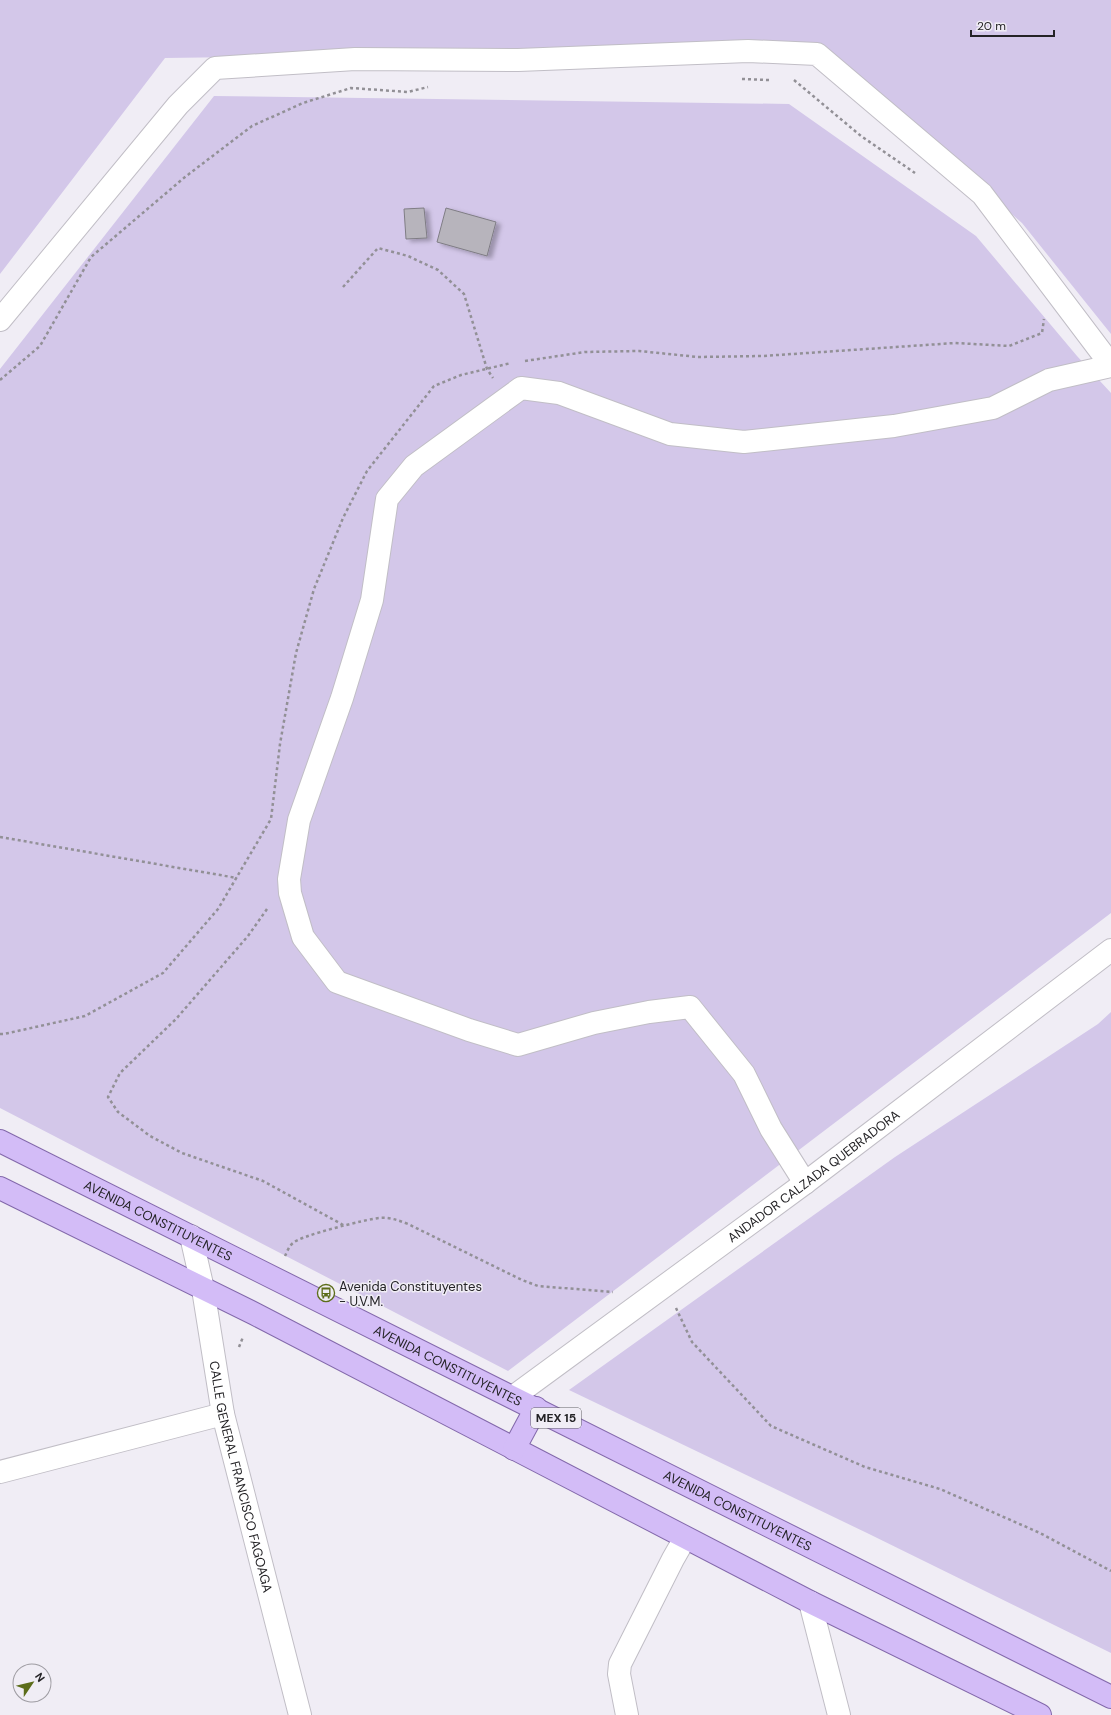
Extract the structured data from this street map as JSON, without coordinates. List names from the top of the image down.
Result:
{
  "streets": {
    "main road": ["AVENIDA CONSTITUYENTES", "MEX 15"],
    "street": ["ANDADOR CALZADA QUEBRADORA", "CALLE GENERAL FRANCISCO FAGOAGA"]
  },
  "crossings": [
    ["ANDADOR CALZADA QUEBRADORA", "AVENIDA CONSTITUYENTES"],
    ["AVENIDA CONSTITUYENTES", "CALLE GENERAL FRANCISCO FAGOAGA"]
  ],
  "places": {
    "bus stop": ["Avenida Constituyentes - U.V.M."]
  },
  "scale_bar": "20 m",
  "north": "top right"
}
